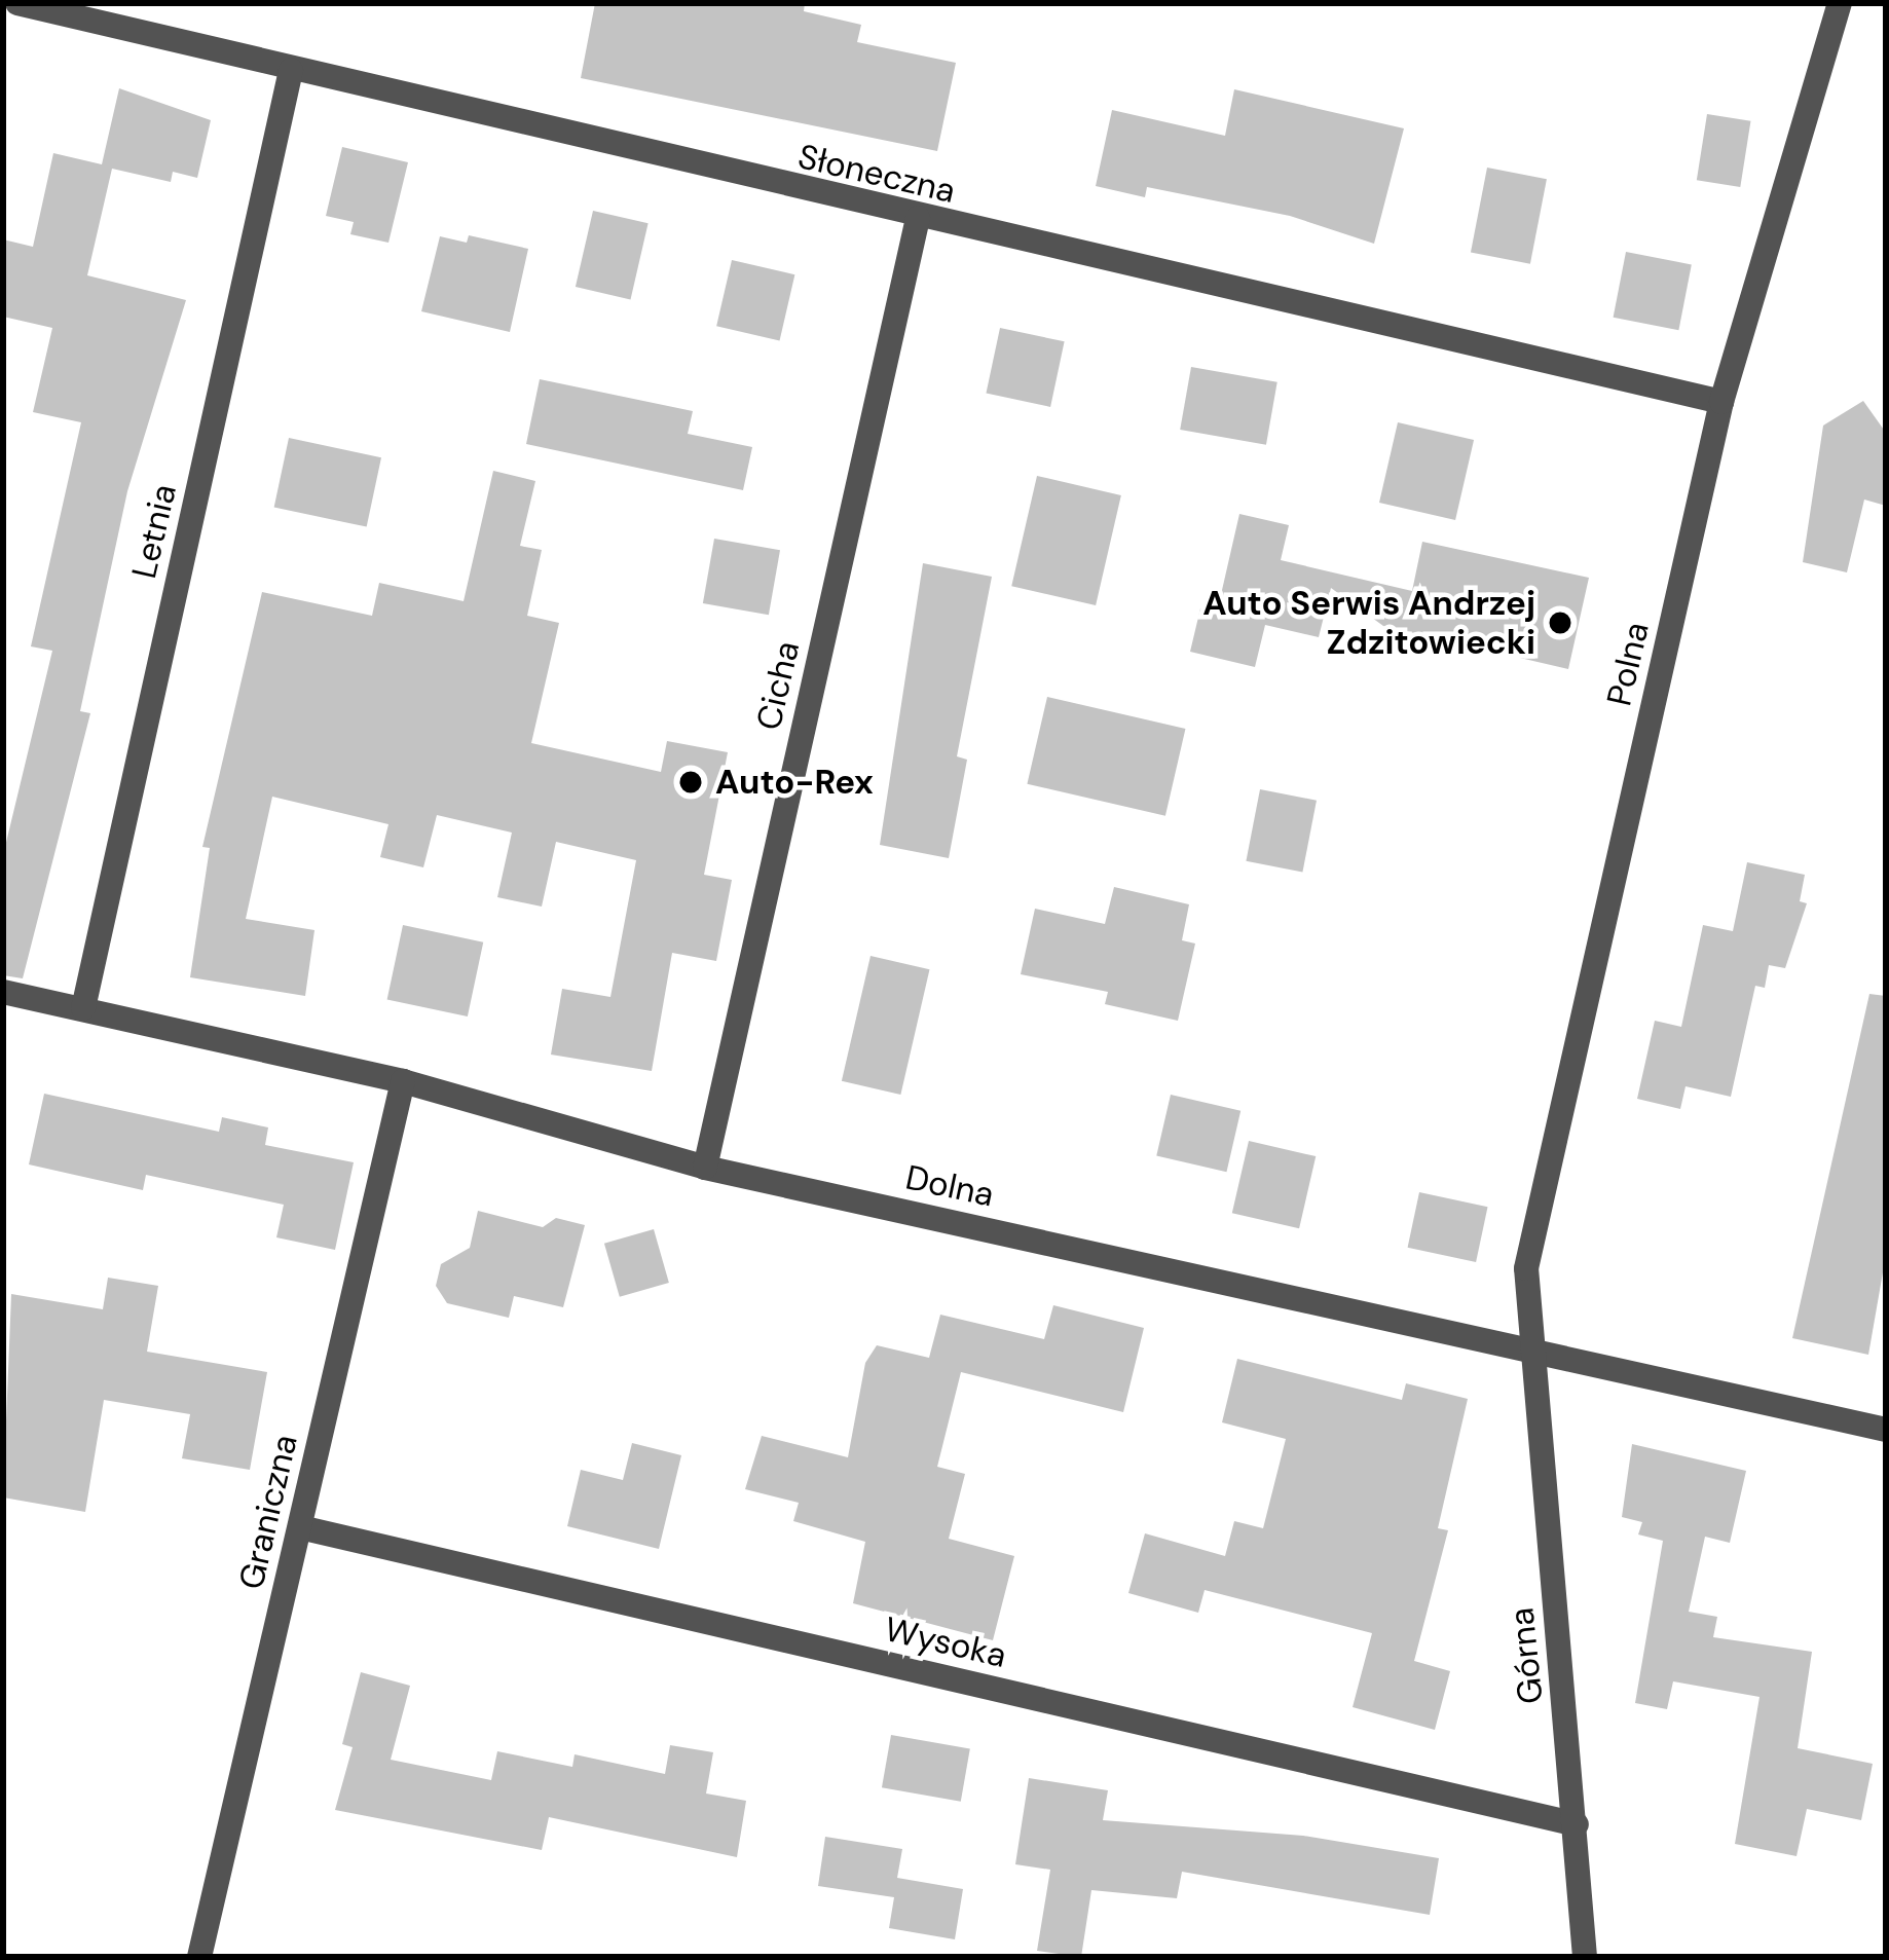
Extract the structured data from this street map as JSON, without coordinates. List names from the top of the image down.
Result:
{
  "streets": {
    "street": [
      "Słoneczna",
      "Letnia",
      "Polna",
      "Cicha",
      "Dolna",
      "Graniczna",
      "Wysoka",
      "Górna"
    ]
  },
  "crossings": [
    ["Słoneczna", "Letnia"],
    ["Słoneczna", "Polna"],
    ["Słoneczna", "Cicha"],
    ["Letnia", "Dolna"],
    ["Polna", "Dolna"],
    ["Polna", "Górna"],
    ["Cicha", "Dolna"],
    ["Dolna", "Graniczna"],
    ["Dolna", "Górna"],
    ["Graniczna", "Wysoka"],
    ["Wysoka", "Górna"]
  ],
  "places": ["Auto Serwis Andrzej Zdzitowiecki", "Auto-Rex"]
}
